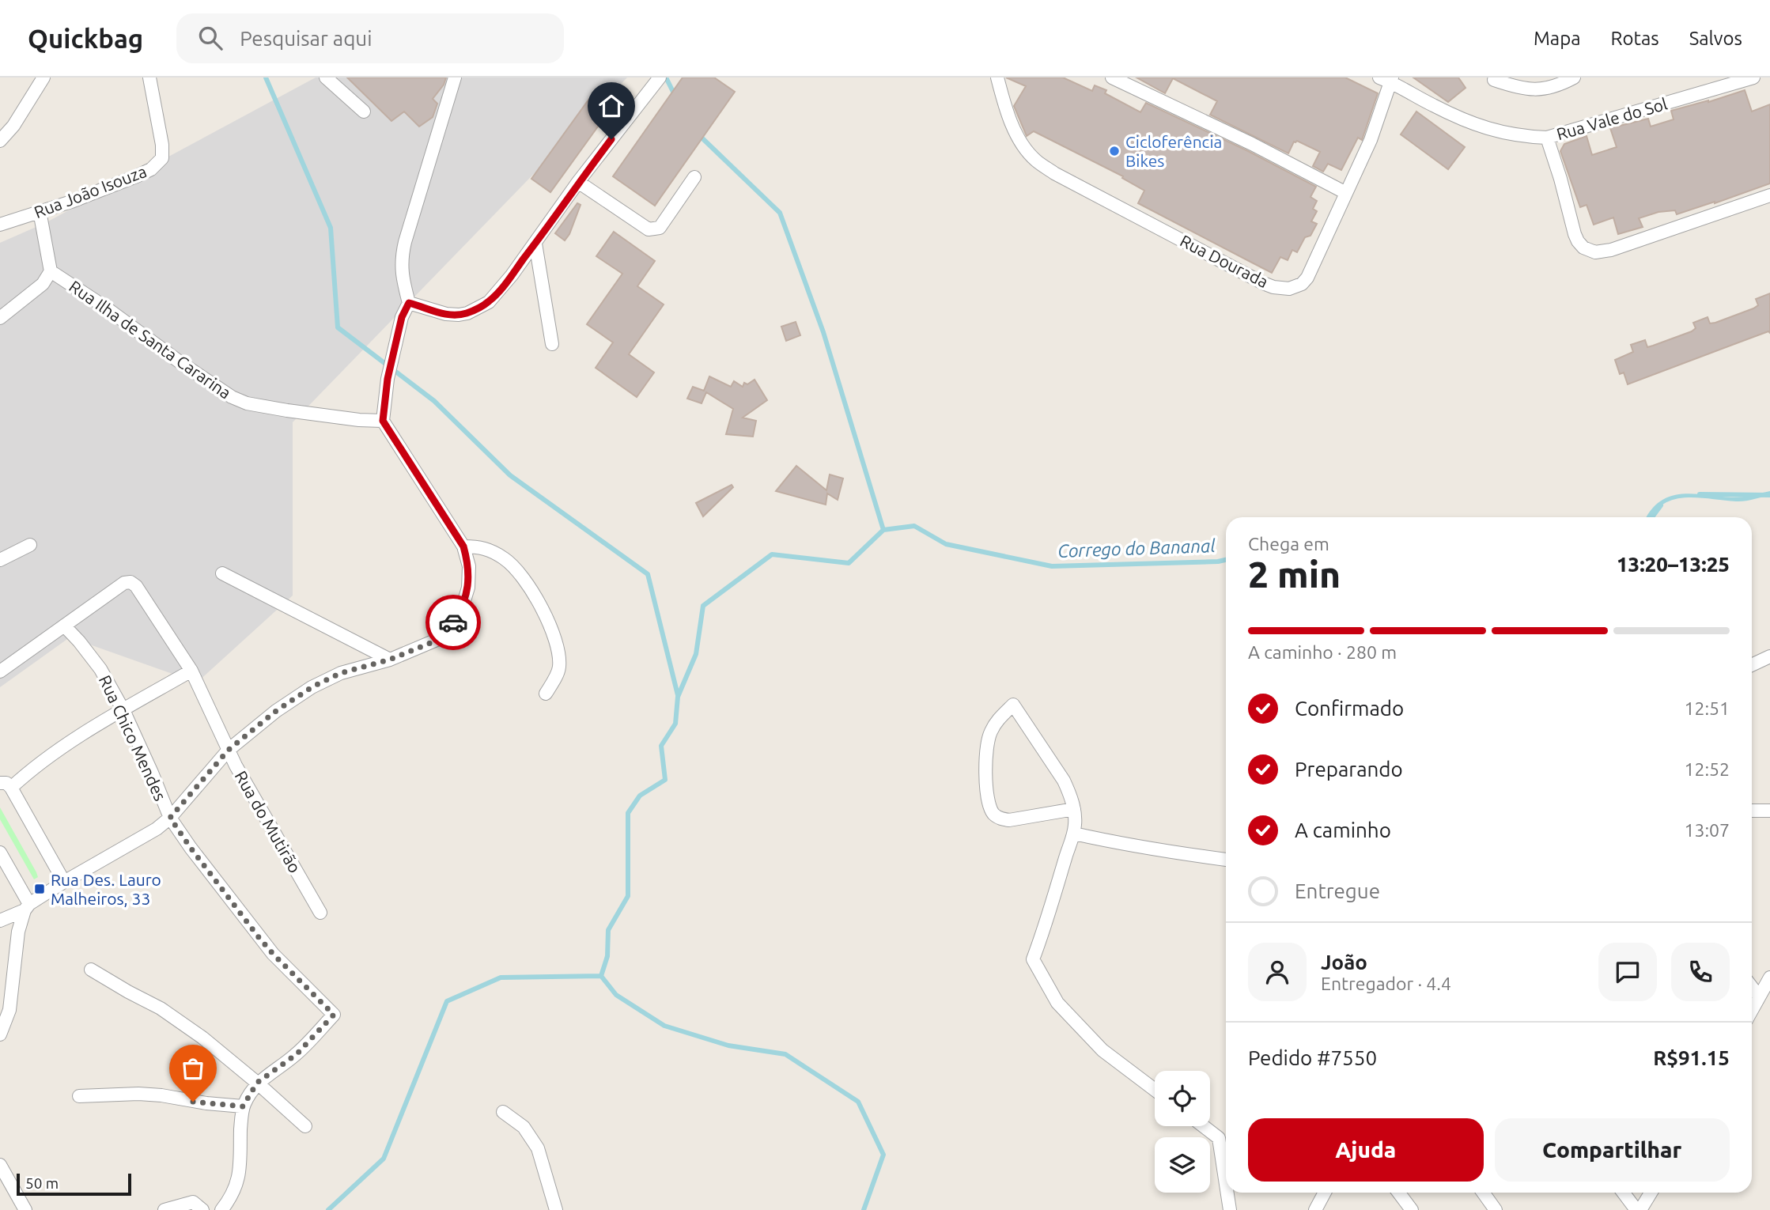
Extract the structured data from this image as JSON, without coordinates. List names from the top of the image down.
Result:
{
  "streets": {
    "street": [
      "Rua Vale do Sol",
      "Rua João Isouza",
      "Rua Dourada",
      "Rua Ilha de Santa Cararina",
      "Rua Chico Mendes",
      "Rua do Mutirão"
    ]
  },
  "crossings": [
    ["Rua Vale do Sol", "Rua Dourada"],
    ["Rua Chico Mendes", "Rua do Mutirão"]
  ],
  "water": ["Corrego do Bananal"],
  "places": {
    "other": ["Cicloferência Bikes"],
    "transit": ["Rua Des. Lauro Malheiros, 33"]
  },
  "scale_bar": "50 m",
  "page": {
    "header": "Quickbag",
    "search": "Pesquisar aqui",
    "nav": ["Mapa", "Rotas", "Salvos"],
    "heading": ["2 min", "Chega em", "13:20–13:25"],
    "panel": [
      "João",
      "Entregador · 4.4",
      "Pedido #7550",
      "R$91.15"
    ],
    "bar": "A caminho · 280 m",
    "list": [
      ["Confirmado", "12:51"],
      ["Preparando", "12:52"],
      ["A caminho", "13:07"],
      "Entregue"
    ],
    "buttons": ["Ajuda", "Compartilhar"],
    "scale": "50 m"
  }
}
